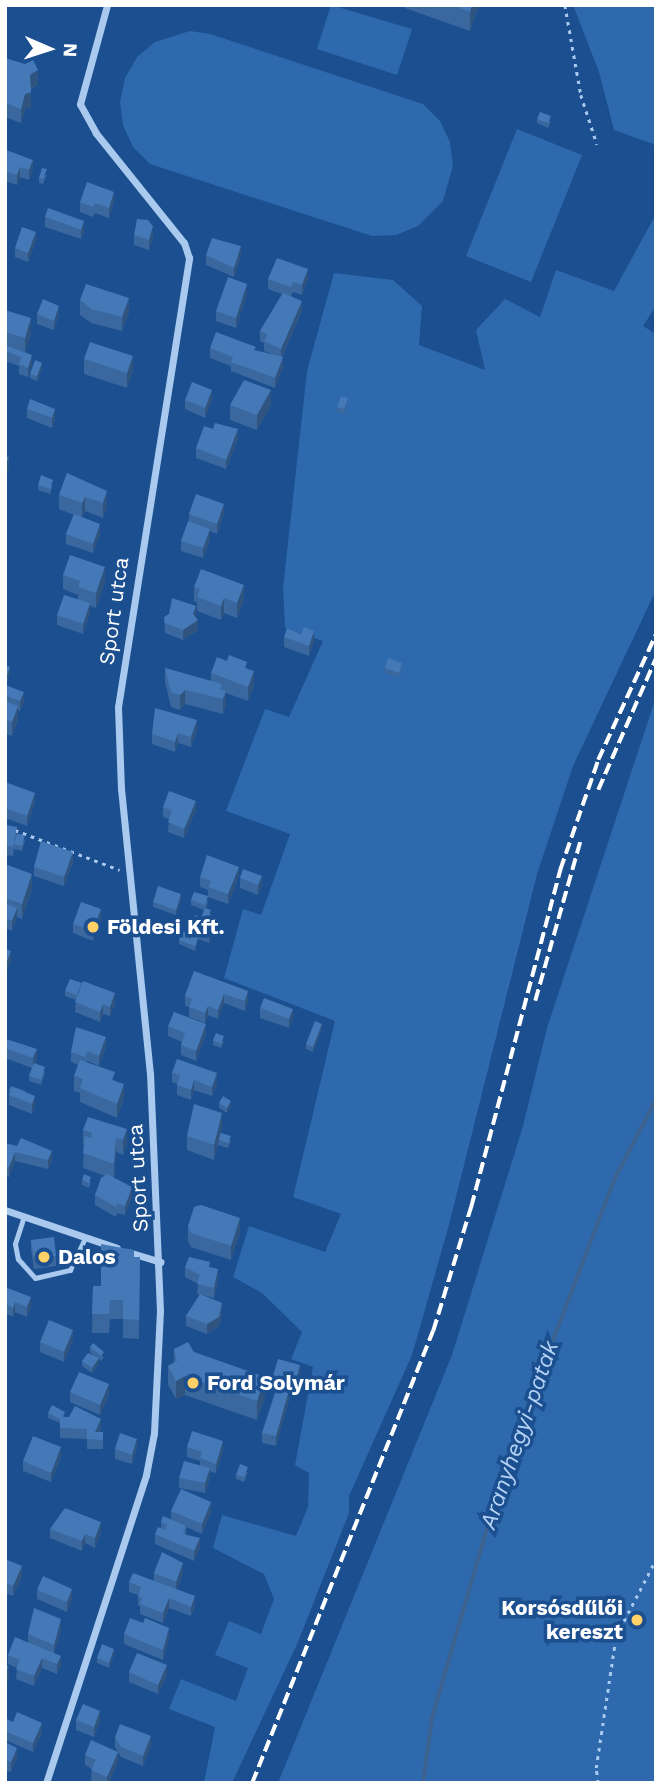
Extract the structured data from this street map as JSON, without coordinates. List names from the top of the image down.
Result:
{
  "streets": {
    "street": ["Sport utca"]
  },
  "water": ["Aranyhegyi-patak"],
  "places": [
    "Földesi Kft.",
    "Dalos",
    "Ford Solymár",
    "Korsósdűlői kereszt"
  ],
  "north": "right"
}
